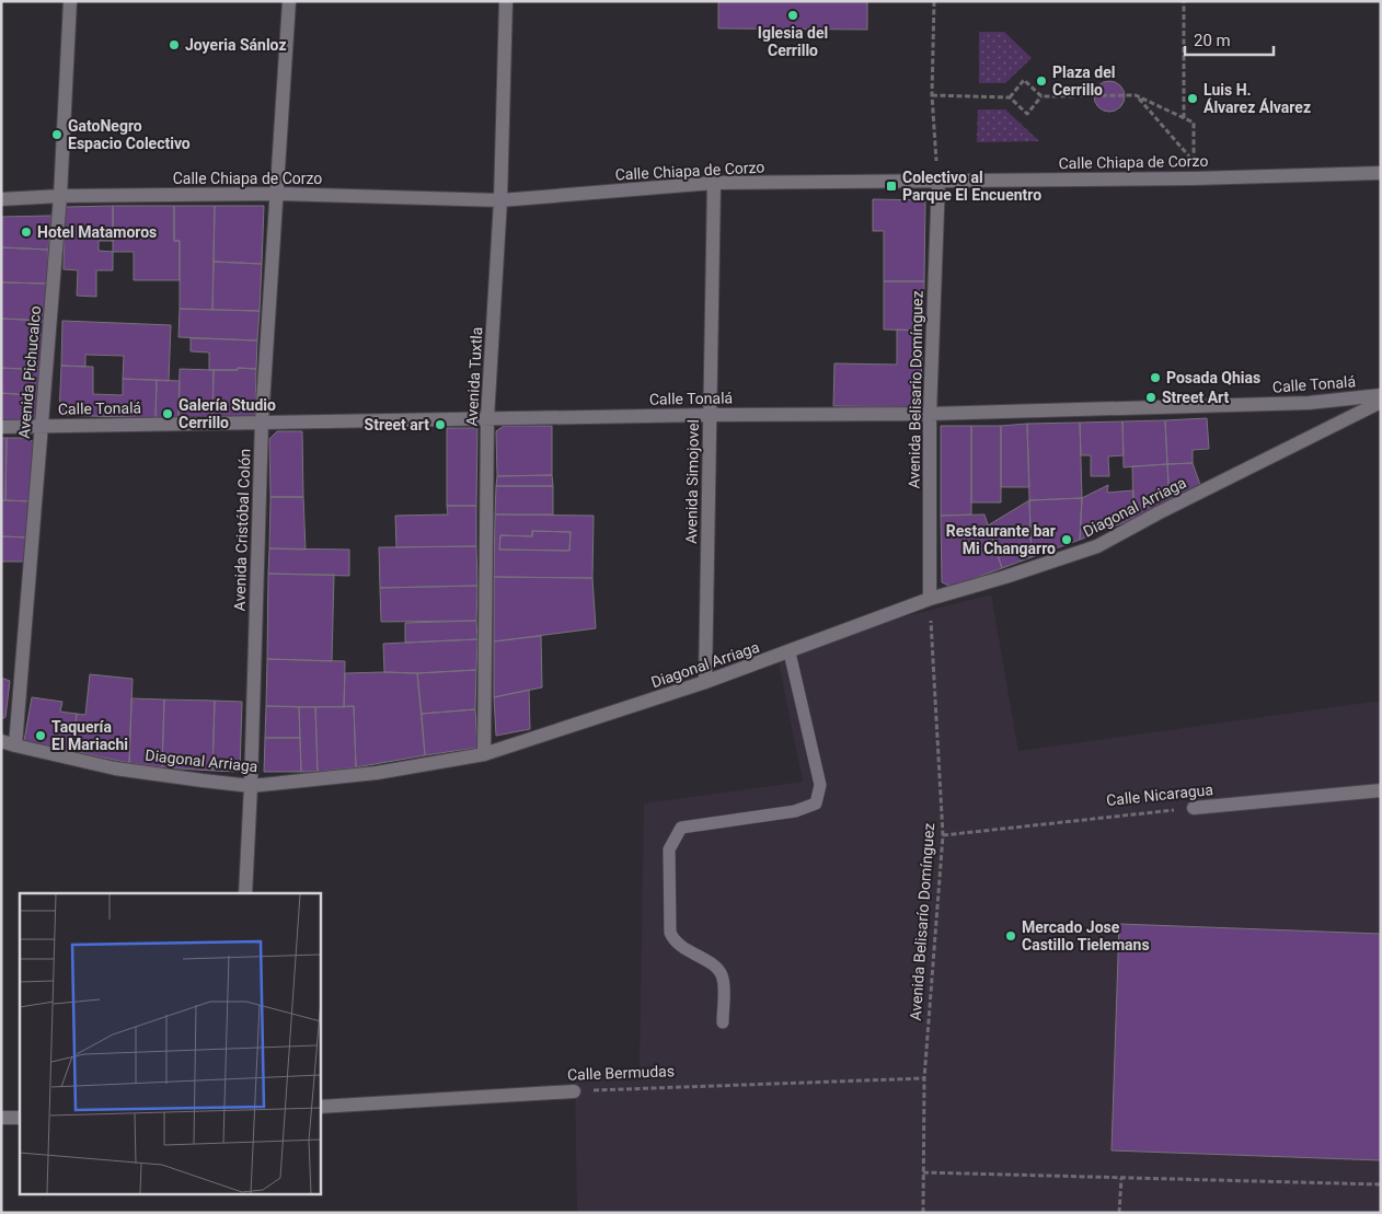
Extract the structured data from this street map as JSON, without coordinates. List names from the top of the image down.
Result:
{
  "streets": {
    "street": [
      "Calle Chiapa de Corzo",
      "Avenida Pichucalco",
      "Avenida Tuxtla",
      "Calle Tonalá",
      "Avenida Belisario Domínguez",
      "Avenida Simojovel",
      "Diagonal Arriaga",
      "Avenida Cristóbal Colón",
      "Calle Nicaragua",
      "Calle Bermudas"
    ],
    "path": ["Avenida Belisarío Domínguez"]
  },
  "crossings": [
    ["Calle Chiapa de Corzo", "Avenida Pichucalco"],
    ["Calle Chiapa de Corzo", "Avenida Tuxtla"],
    ["Calle Chiapa de Corzo", "Avenida Belisario Domínguez"],
    ["Calle Chiapa de Corzo", "Avenida Simojovel"],
    ["Calle Chiapa de Corzo", "Avenida Cristóbal Colón"],
    ["Avenida Pichucalco", "Calle Tonalá"],
    ["Avenida Pichucalco", "Diagonal Arriaga"],
    ["Avenida Tuxtla", "Calle Tonalá"],
    ["Avenida Tuxtla", "Diagonal Arriaga"],
    ["Calle Tonalá", "Avenida Belisario Domínguez"],
    ["Calle Tonalá", "Avenida Simojovel"],
    ["Calle Tonalá", "Avenida Cristóbal Colón"],
    ["Avenida Belisario Domínguez", "Diagonal Arriaga"],
    ["Avenida Belisario Domínguez", "Avenida Belisarío Domínguez"],
    ["Avenida Simojovel", "Diagonal Arriaga"],
    ["Diagonal Arriaga", "Avenida Cristóbal Colón"],
    ["Diagonal Arriaga", "Avenida Belisarío Domínguez"],
    ["Calle Nicaragua", "Avenida Belisarío Domínguez"],
    ["Avenida Belisarío Domínguez", "Calle Bermudas"]
  ],
  "places": {
    "other": [
      "Iglesia del Cerrillo",
      "Joyeria Sánloz",
      "Plaza del Cerrillo",
      "Luis H. Álvarez Álvarez",
      "GatoNegro Espacio Colectivo",
      "Hotel Matamoros",
      "Posada Qhias",
      "Street Art",
      "Galería Studio Cerrillo",
      "Street art",
      "Restaurante bar Mi Changarro",
      "Taquería El Mariachi",
      "Mercado Jose Castillo Tielemans"
    ],
    "transit": ["Colectivo al Parque El Encuentro"]
  },
  "scale_bar": "20 m"
}
